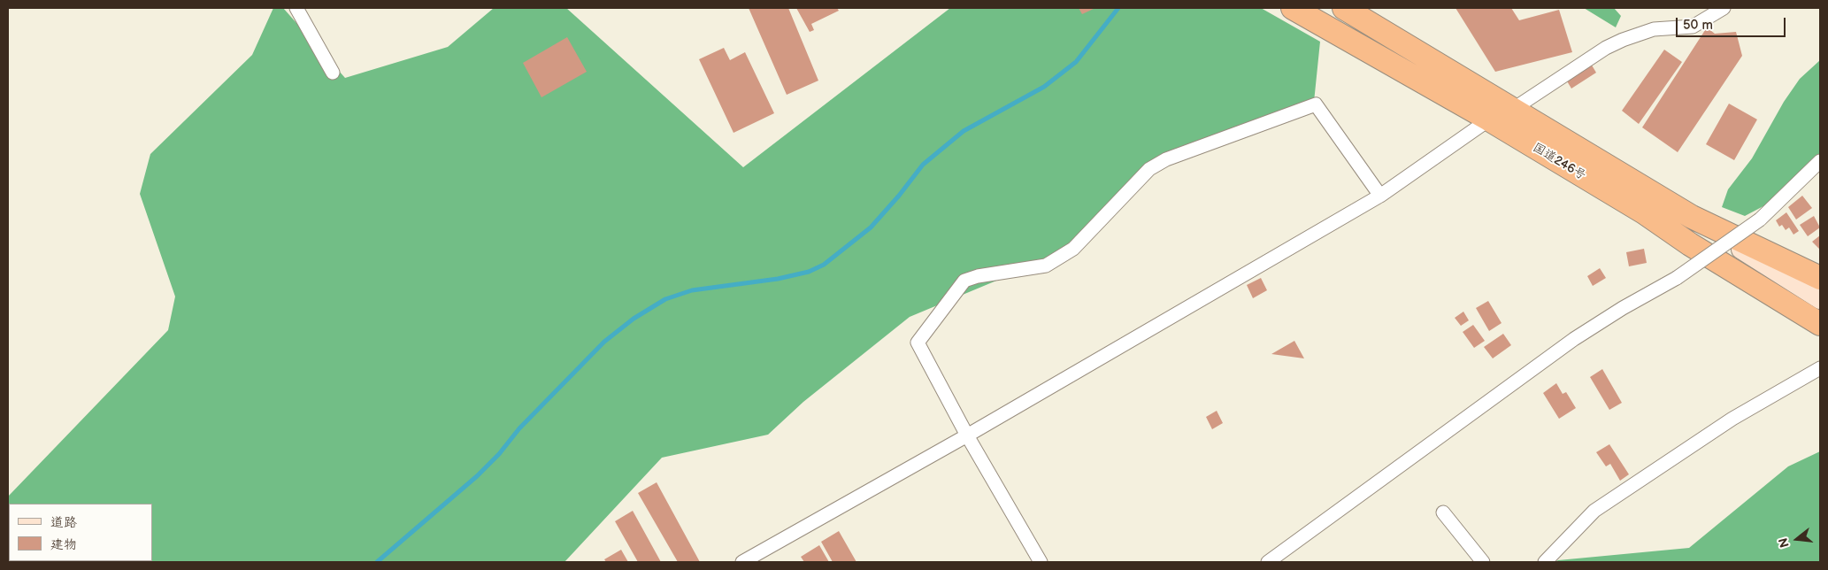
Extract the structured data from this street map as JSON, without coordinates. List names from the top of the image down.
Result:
{
  "streets": {
    "highway": ["国道246号"]
  },
  "legend": ["道路", "建物"],
  "scale_bar": "50 m",
  "north": "left"
}
